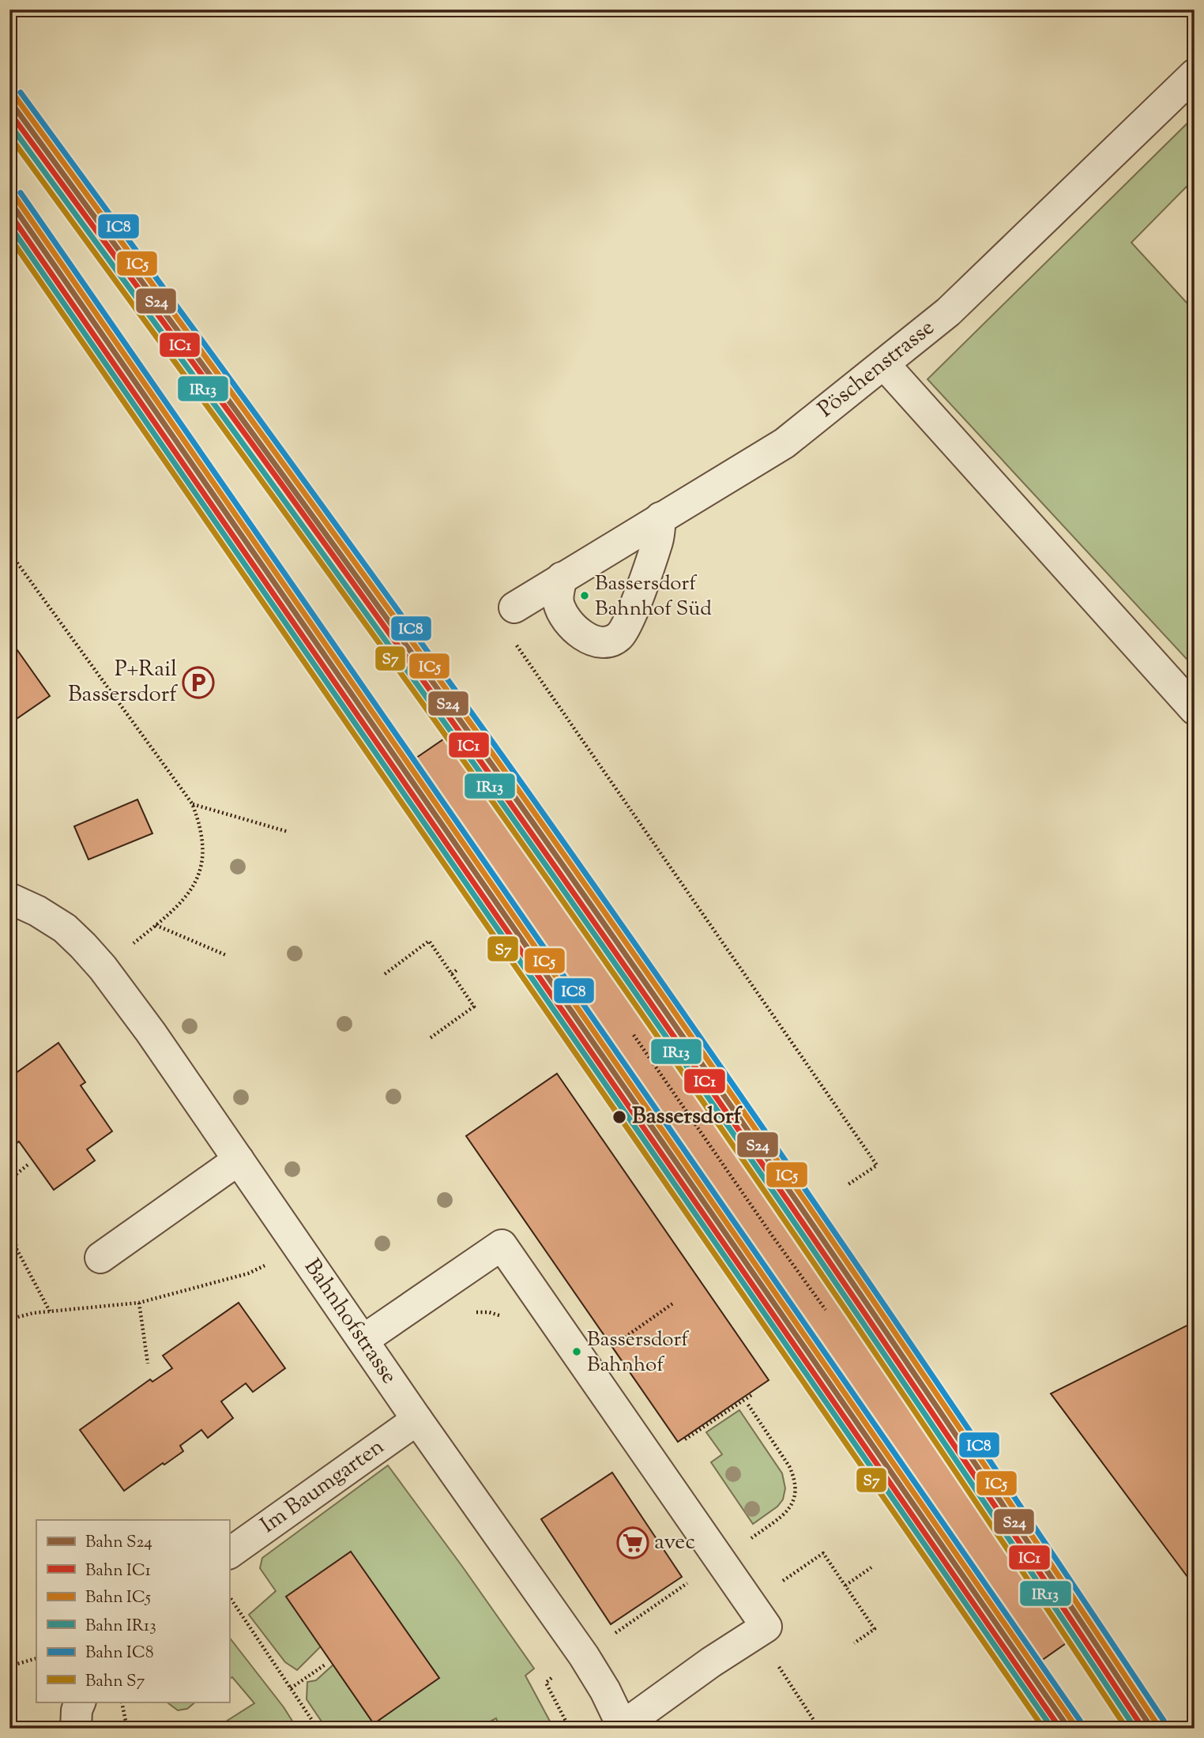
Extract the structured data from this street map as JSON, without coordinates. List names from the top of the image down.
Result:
{
  "streets": {
    "street": ["Pöschenstrasse", "Bahnhofstrasse", "Im Baumgarten"]
  },
  "crossings": [
    ["Bahnhofstrasse", "Im Baumgarten"]
  ],
  "places": {
    "other": ["Bassersdorf Bahnhof Süd", "Bassersdorf", "Bassersdorf Bahnhof"],
    "parking": ["P+Rail Bassersdorf"],
    "supermarket": ["avec"]
  },
  "lines": [
    "rail line IC8",
    "rail line IC5",
    "rail line S24",
    "rail line IC1",
    "rail line IR13",
    "rail line S7"
  ],
  "legend": [
    "Bahn S24",
    "Bahn IC1",
    "Bahn IC5",
    "Bahn IR13",
    "Bahn IC8",
    "Bahn S7"
  ]
}
